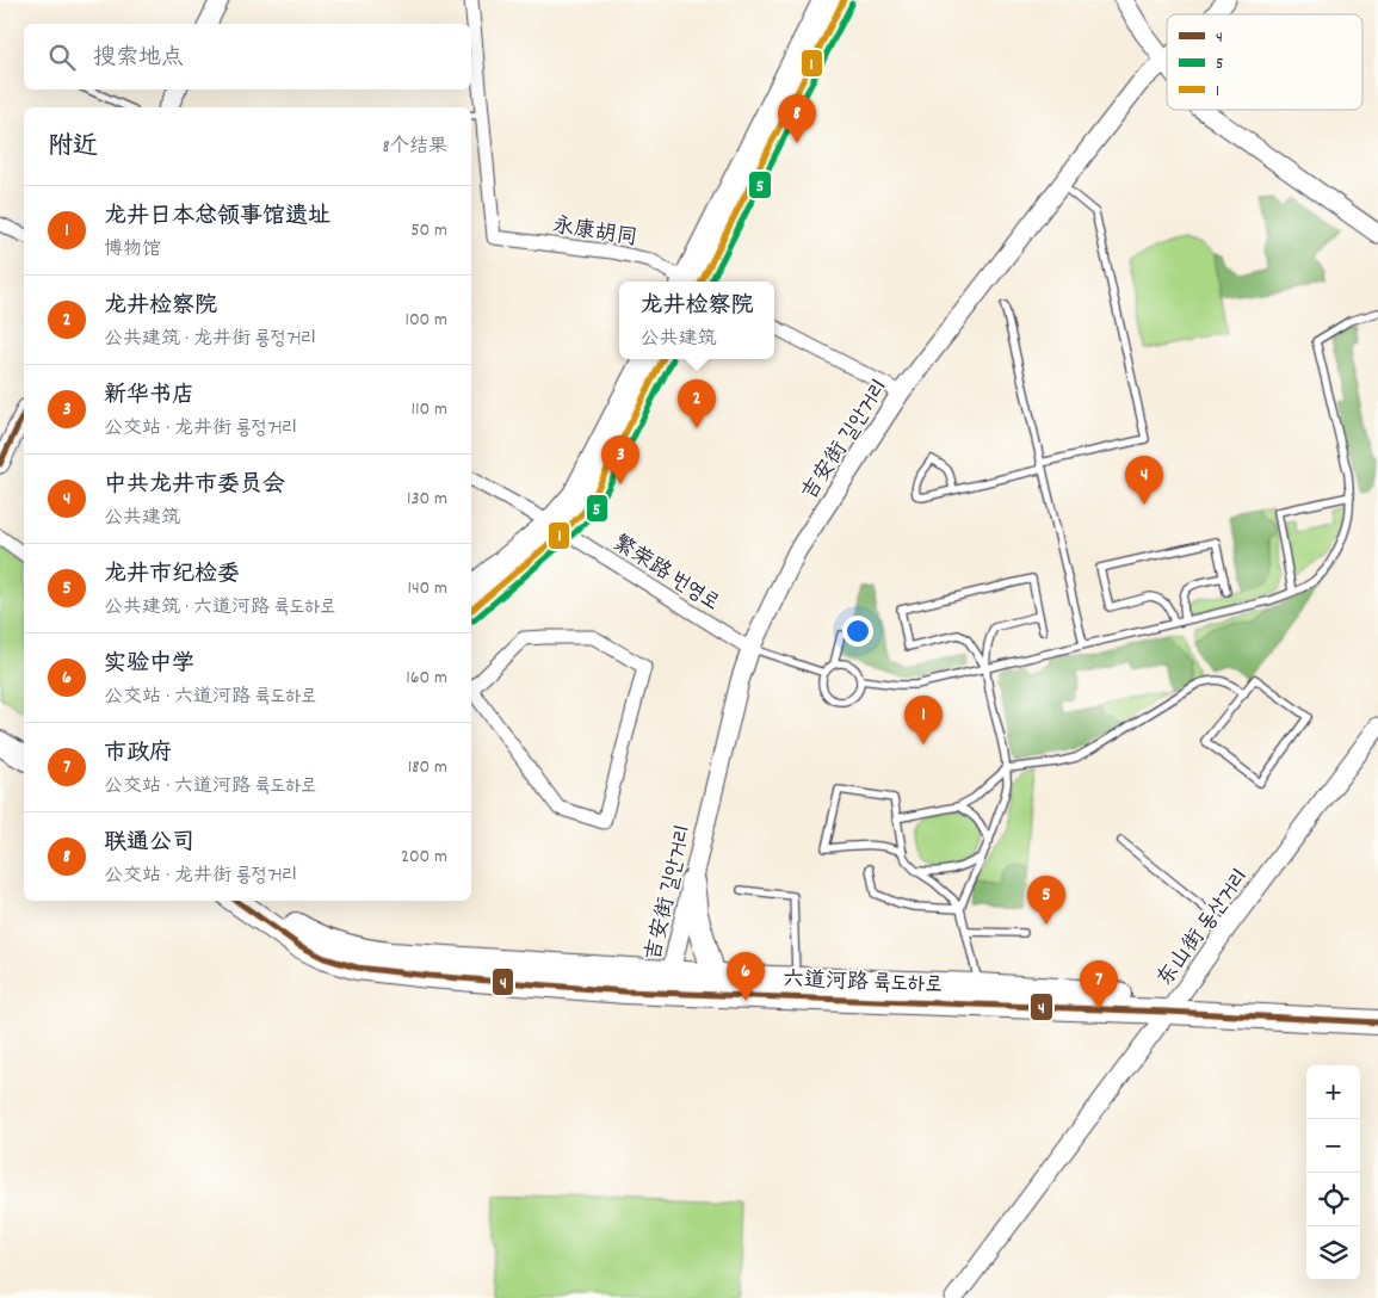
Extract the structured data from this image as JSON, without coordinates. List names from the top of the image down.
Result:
{
  "streets": {
    "highway": ["六道河路 륙도하로"],
    "street": [
      "永康胡同",
      "吉安街 길안거리",
      "繁荣路 번영로",
      "东山街 동산거리"
    ]
  },
  "crossings": [
    ["吉安街 길안거리", "繁荣路 번영로"],
    ["吉安街 길안거리", "六道河路 륙도하로"],
    ["东山街 동산거리", "六道河路 륙도하로"]
  ],
  "lines": ["transit line 1", "transit line 5", "transit line 4"],
  "legend": ["4", "5", "1"],
  "page": {
    "search": "搜索地点",
    "pins": [
      "8",
      "2",
      "3",
      "4",
      "1",
      "5",
      "6",
      "7"
    ],
    "heading": ["附近", "8个结果"],
    "list": [
      {
        "mark": "1",
        "name": "龙井日本总领事馆遗址",
        "note": "博物馆",
        "value": "50 m"
      },
      {
        "mark": "2",
        "name": "龙井检察院",
        "note": "公共建筑 · 龙井街 룡정거리",
        "value": "100 m"
      },
      {
        "mark": "3",
        "name": "新华书店",
        "note": "公交站 · 龙井街 룡정거리",
        "value": "110 m"
      },
      {
        "mark": "4",
        "name": "中共龙井市委员会",
        "note": "公共建筑",
        "value": "130 m"
      },
      {
        "mark": "5",
        "name": "龙井市纪检委",
        "note": "公共建筑 · 六道河路 륙도하로",
        "value": "140 m"
      },
      {
        "mark": "6",
        "name": "实验中学",
        "note": "公交站 · 六道河路 륙도하로",
        "value": "160 m"
      },
      {
        "mark": "7",
        "name": "市政府",
        "note": "公交站 · 六道河路 륙도하로",
        "value": "180 m"
      },
      {
        "mark": "8",
        "name": "联通公司",
        "note": "公交站 · 龙井街 룡정거리",
        "value": "200 m"
      }
    ],
    "popup": ["龙井检察院", "公共建筑"],
    "map_buttons": ["+", "−"]
  }
}
